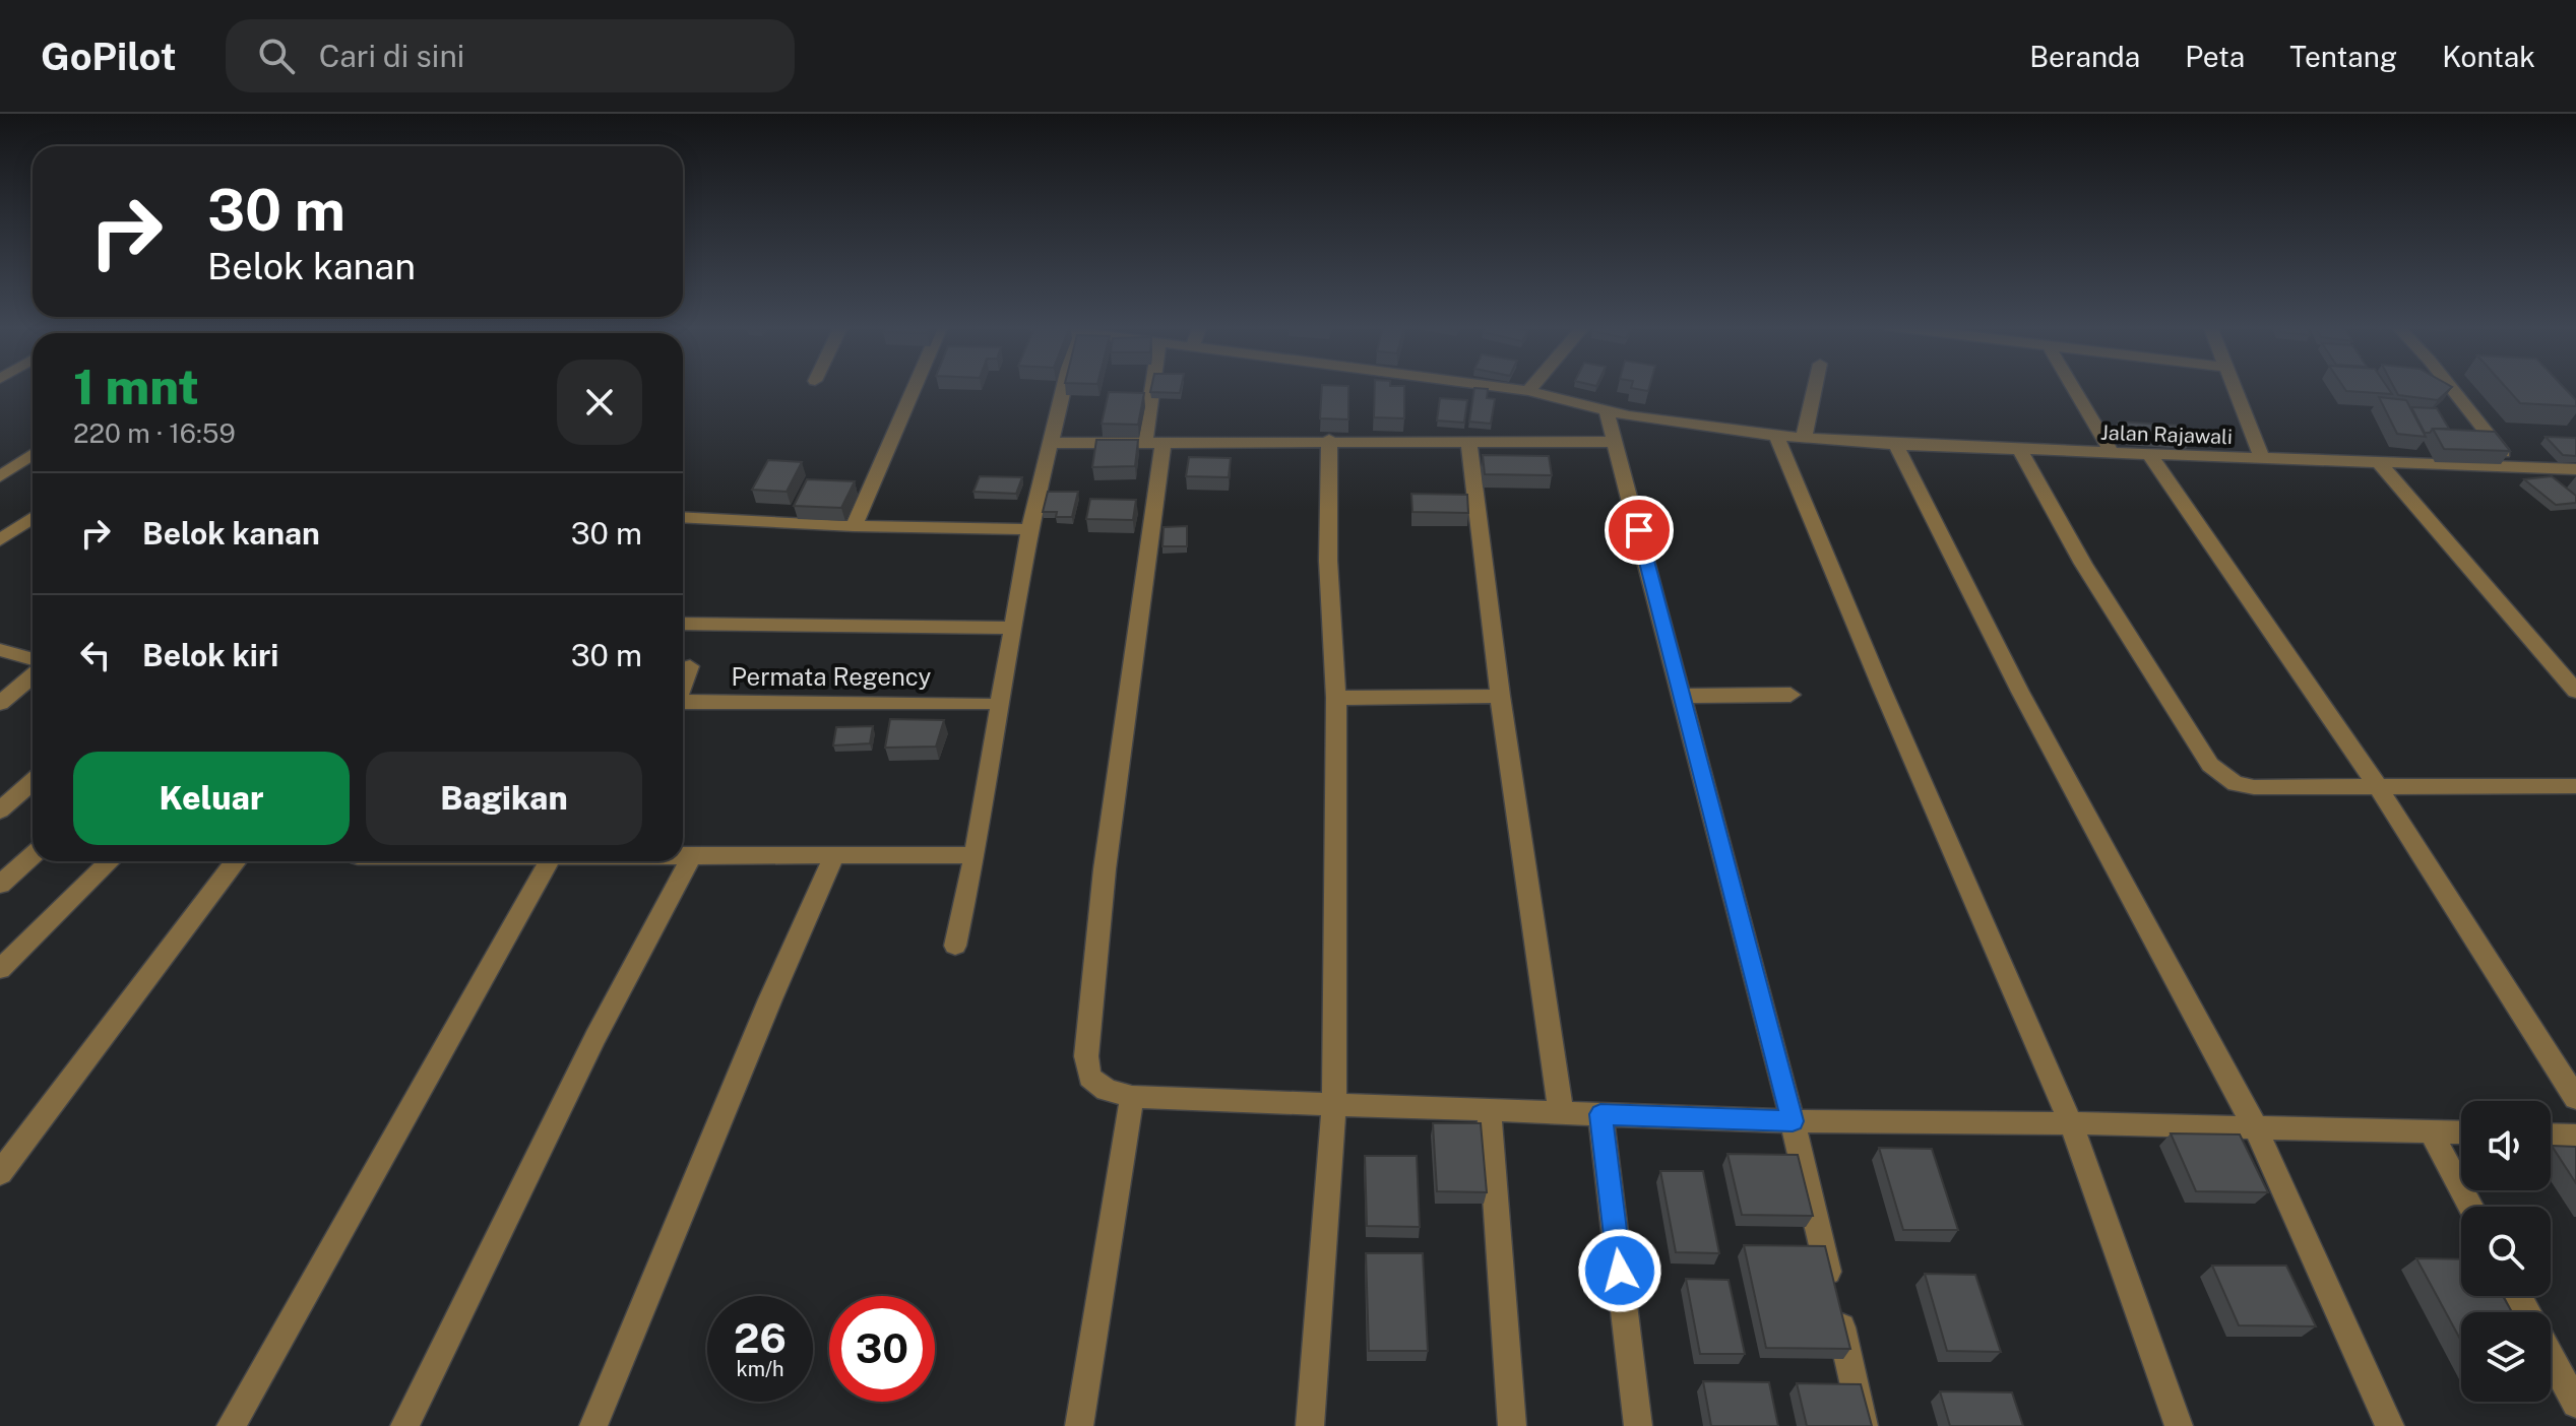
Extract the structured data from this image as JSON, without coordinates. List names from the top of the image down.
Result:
{
  "streets": {
    "street": ["Jalan Rajawali", "Permata Regency"]
  },
  "page": {
    "header": "GoPilot",
    "search": "Cari di sini",
    "nav": [
      "Beranda",
      "Peta",
      "Tentang",
      "Kontak"
    ],
    "turn": ["30 m", "Belok kanan"],
    "heading": ["1 mnt", "220 m · 16:59"],
    "list": [
      {
        "name": "Belok kanan",
        "value": "30 m"
      },
      {
        "name": "Belok kiri",
        "value": "30 m"
      }
    ],
    "buttons": ["Keluar", "Bagikan"],
    "speed": "26 km/h",
    "limit": "30"
  }
}
